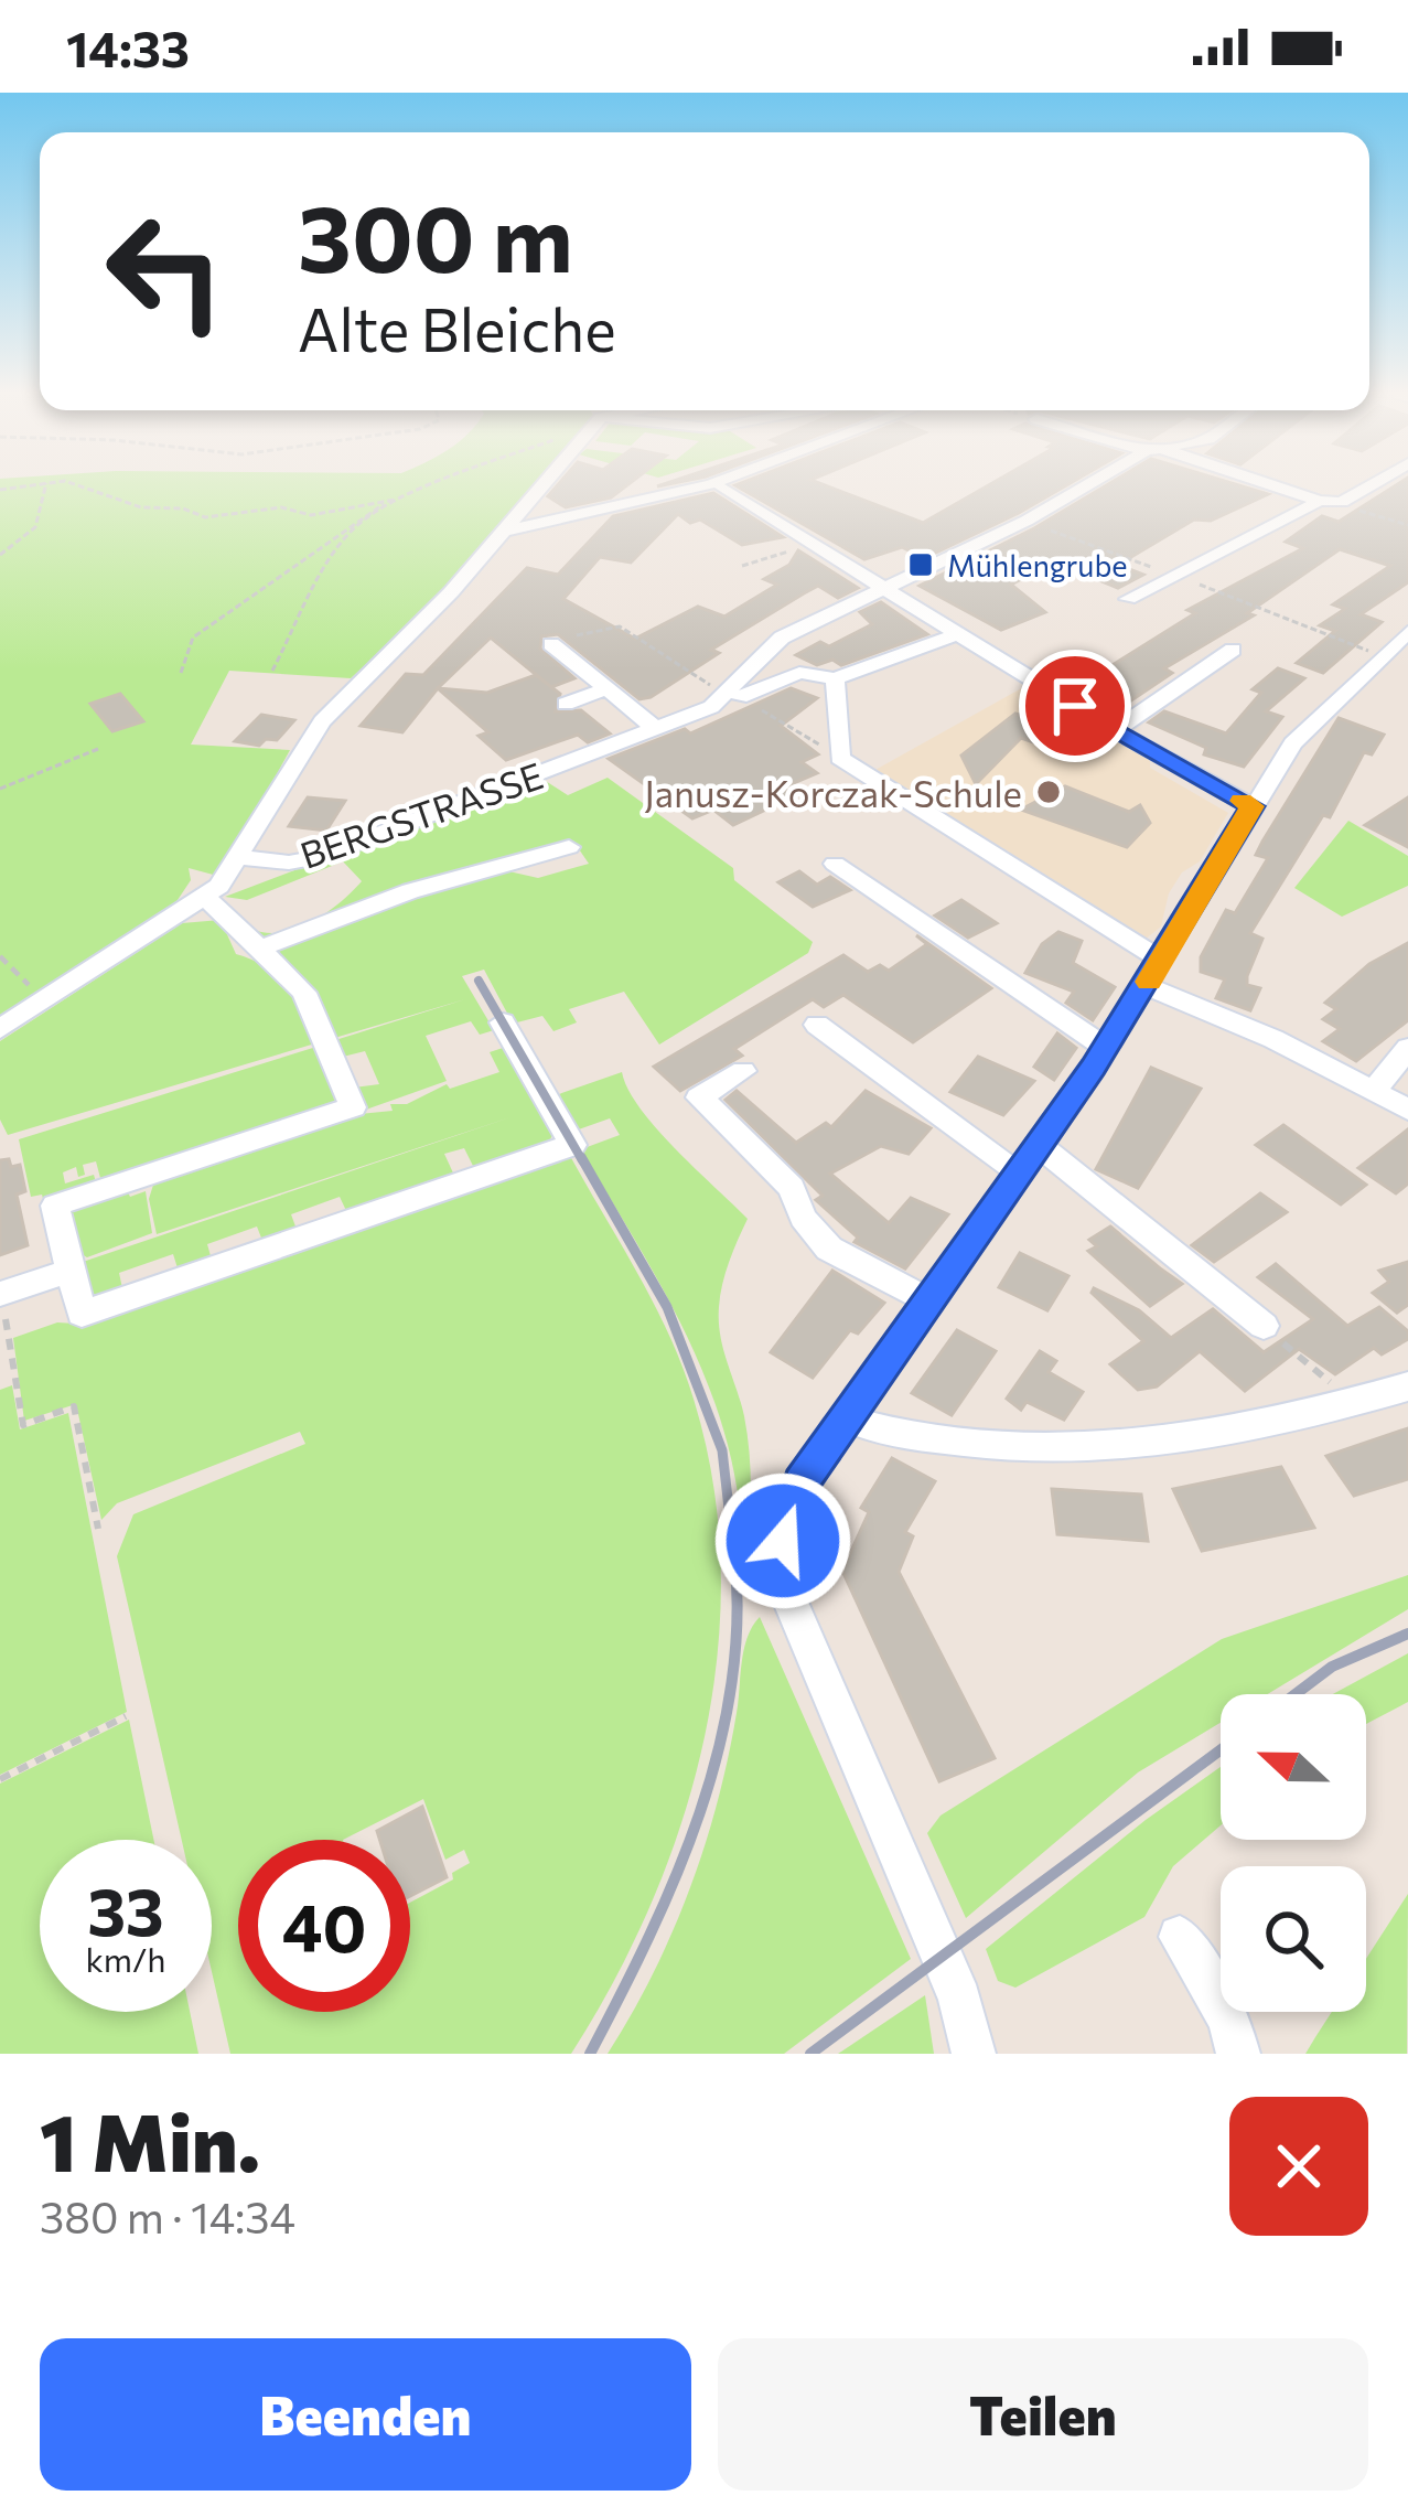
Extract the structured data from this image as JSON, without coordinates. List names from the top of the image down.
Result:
{
  "streets": {
    "street": ["BERGSTRASSE"]
  },
  "places": {
    "transit": ["Mühlengrube"],
    "other": ["Janusz-Korczak-Schule"]
  },
  "north": "left",
  "page": {
    "status": "14:33",
    "turn": ["300 m", "Alte Bleiche"],
    "speed": "33 km/h",
    "limit": "40",
    "heading": ["1 Min.", "380 m · 14:34"],
    "buttons": ["Beenden", "Teilen"]
  }
}
